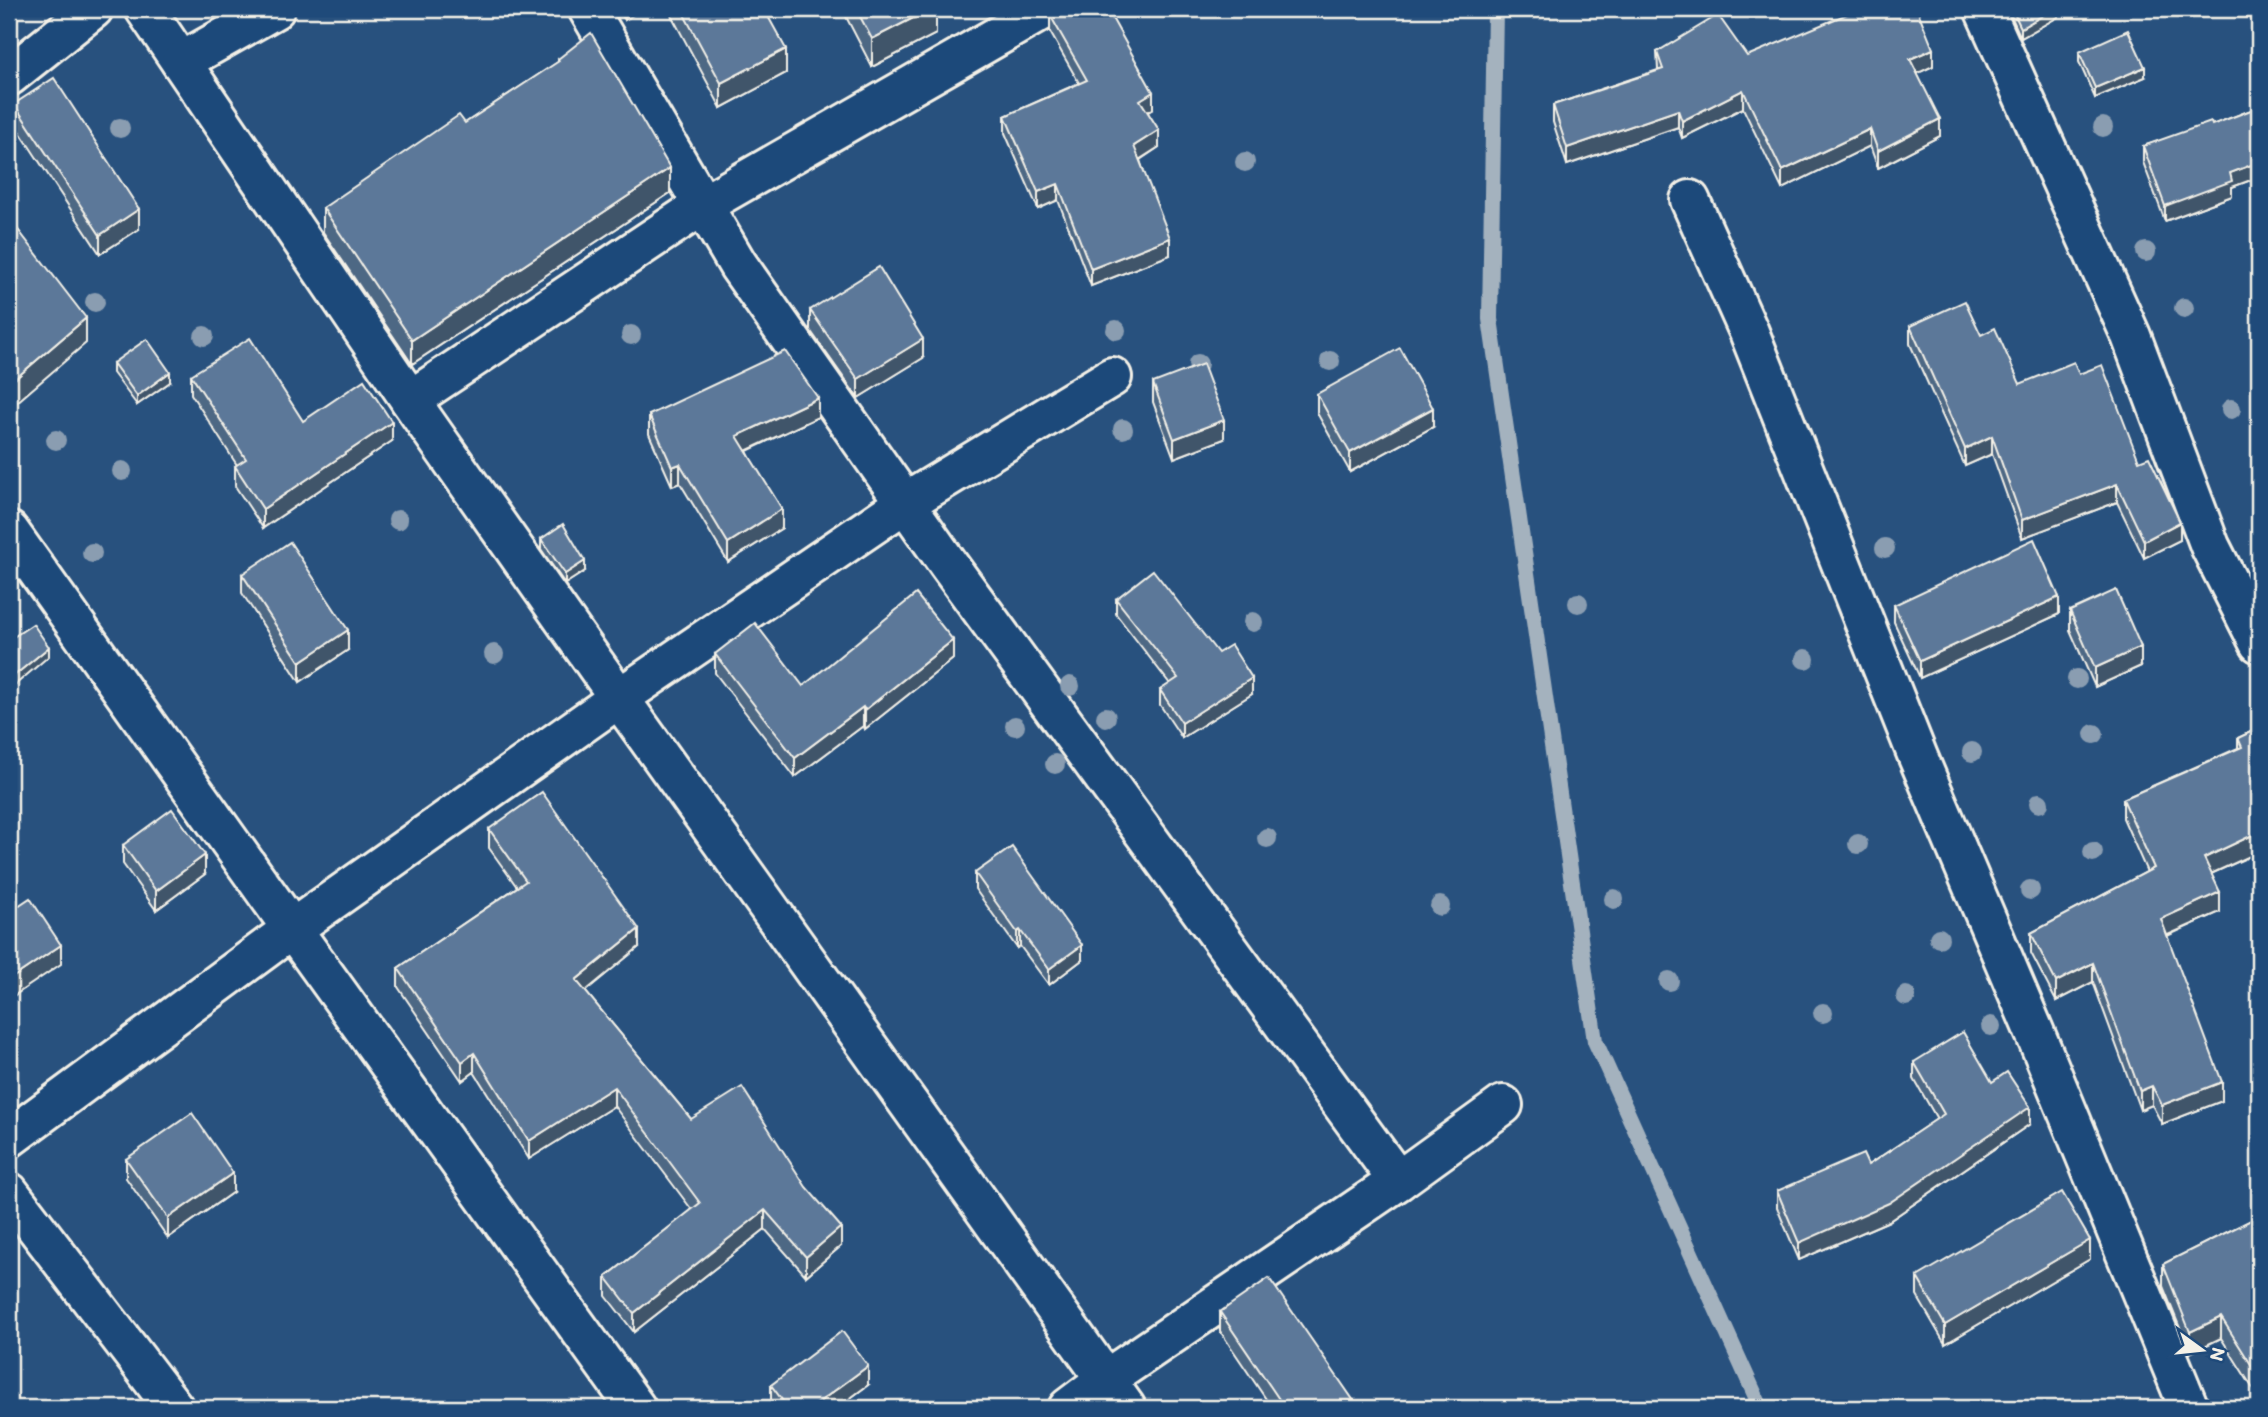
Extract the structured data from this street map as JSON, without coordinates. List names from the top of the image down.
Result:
{
  "north": "right"
}
